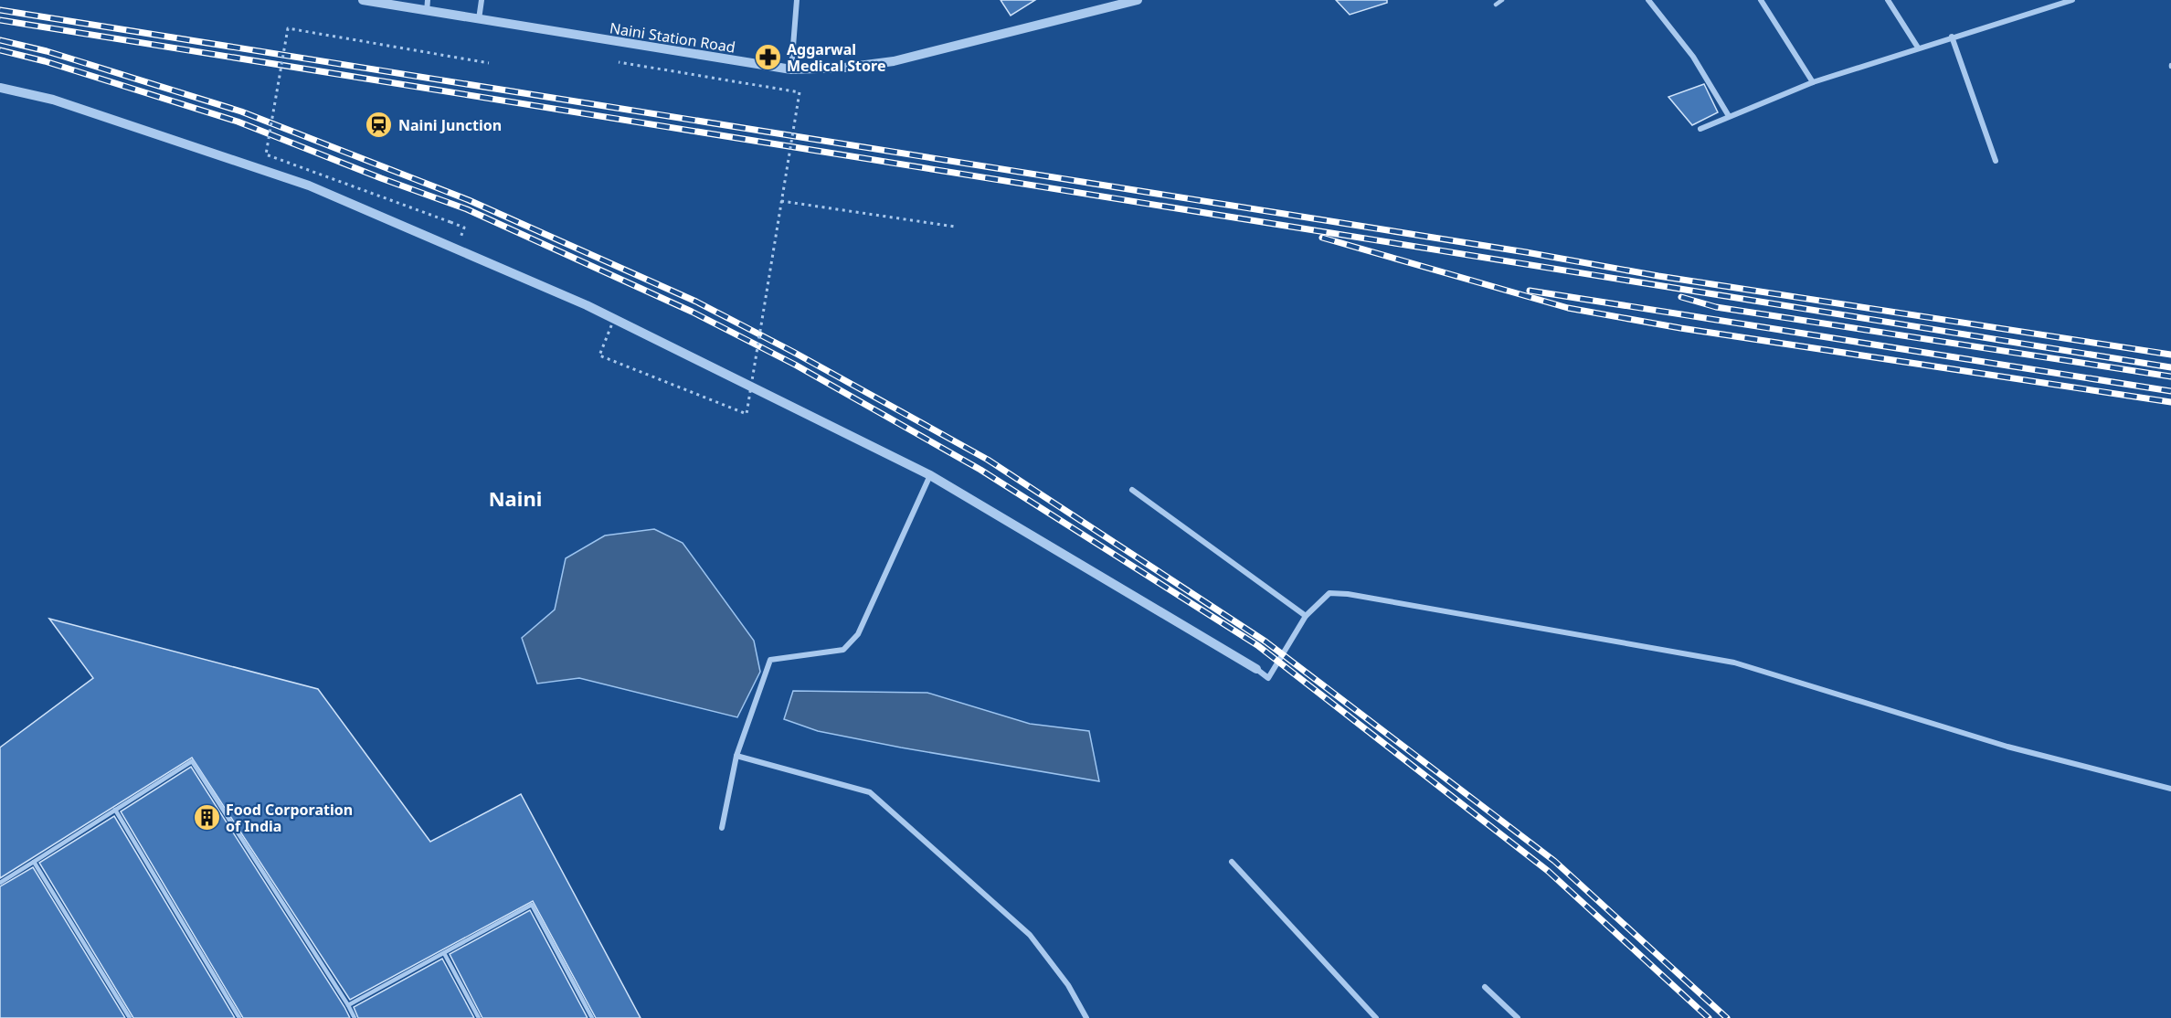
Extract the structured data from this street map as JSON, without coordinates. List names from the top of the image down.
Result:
{
  "streets": {
    "street": ["Naini Station Road"]
  },
  "districts": ["Naini"],
  "places": {
    "pharmacy": ["Aggarwal Medical Store"],
    "station": ["Naini Junction"],
    "building": ["Food Corporation of India"]
  }
}
